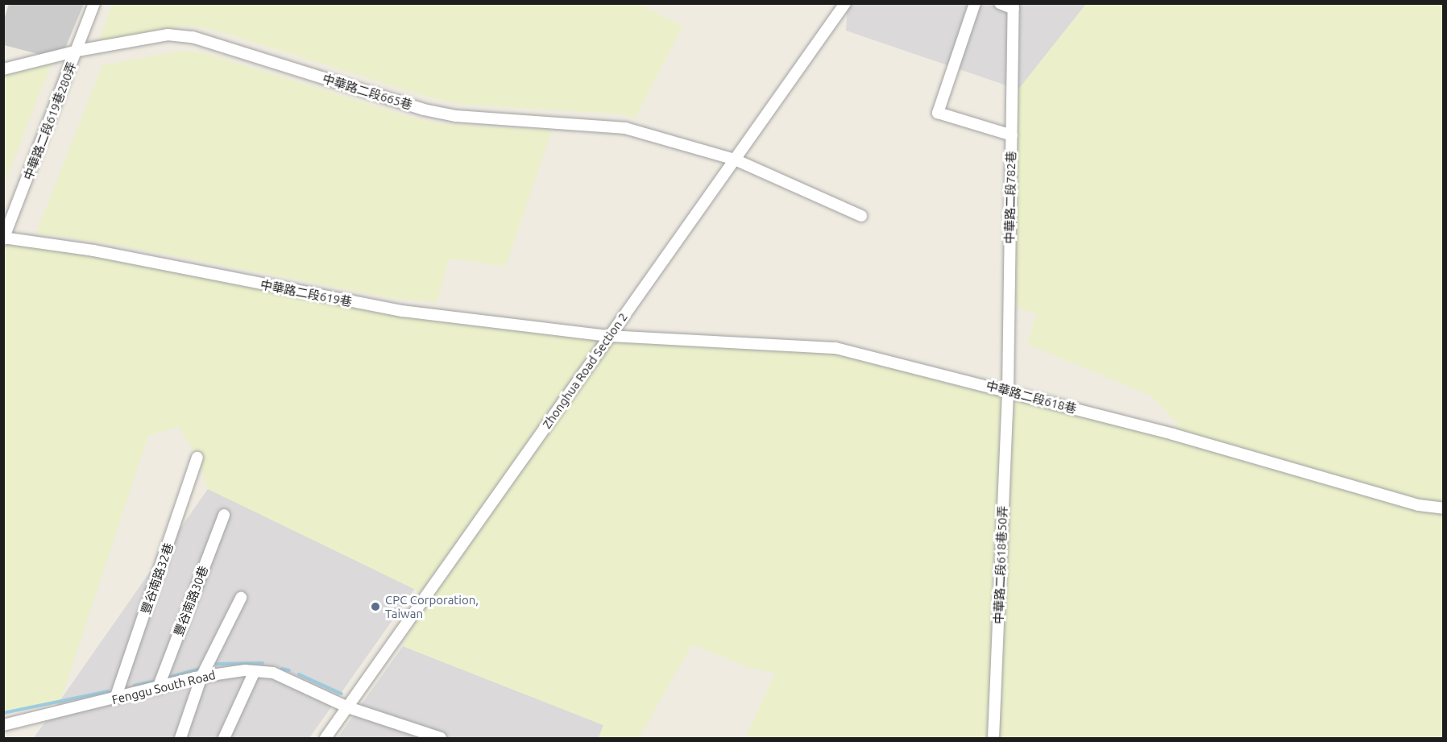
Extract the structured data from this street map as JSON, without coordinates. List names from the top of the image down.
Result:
{
  "streets": {
    "street": [
      "中華路二段665巷",
      "中華路二段619巷280弄",
      "中華路二段782巷",
      "中華路二段619巷",
      "Zhonghua Road Section 2",
      "中華路二段618巷",
      "中華路二段618巷50弄",
      "豐谷南路32巷",
      "豐谷南路30巷",
      "Fenggu South Road"
    ]
  },
  "crossings": [
    ["中華路二段665巷", "中華路二段619巷280弄"],
    ["中華路二段665巷", "Zhonghua Road Section 2"],
    ["中華路二段619巷280弄", "中華路二段619巷"],
    ["中華路二段782巷", "中華路二段618巷"],
    ["中華路二段782巷", "中華路二段618巷50弄"],
    ["中華路二段619巷", "Zhonghua Road Section 2"],
    ["中華路二段619巷", "中華路二段618巷"],
    ["Zhonghua Road Section 2", "中華路二段618巷"],
    ["Zhonghua Road Section 2", "Fenggu South Road"],
    ["中華路二段618巷", "中華路二段618巷50弄"],
    ["豐谷南路32巷", "Fenggu South Road"],
    ["豐谷南路30巷", "Fenggu South Road"]
  ],
  "places": ["CPC Corporation, Taiwan"]
}
